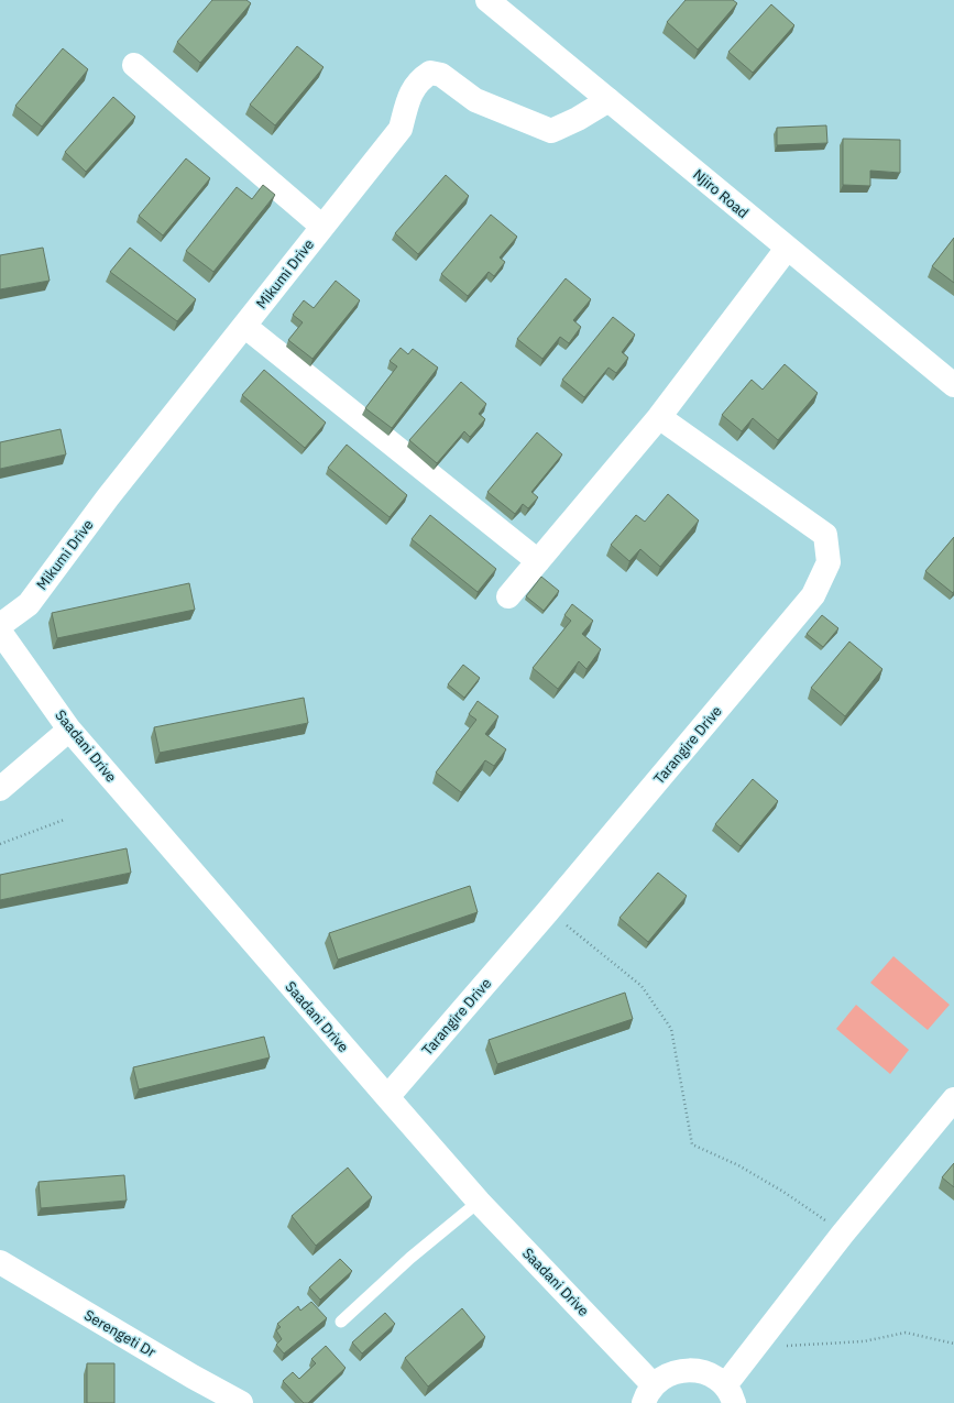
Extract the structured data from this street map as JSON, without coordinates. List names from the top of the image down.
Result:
{
  "streets": {
    "street": [
      "Njiro Road",
      "Mikumi Drive",
      "Tarangire Drive",
      "Saadani Drive",
      "Serengeti Dr"
    ]
  },
  "crossings": [
    ["Njiro Road", "Mikumi Drive"],
    ["Tarangire Drive", "Saadani Drive"]
  ]
}
